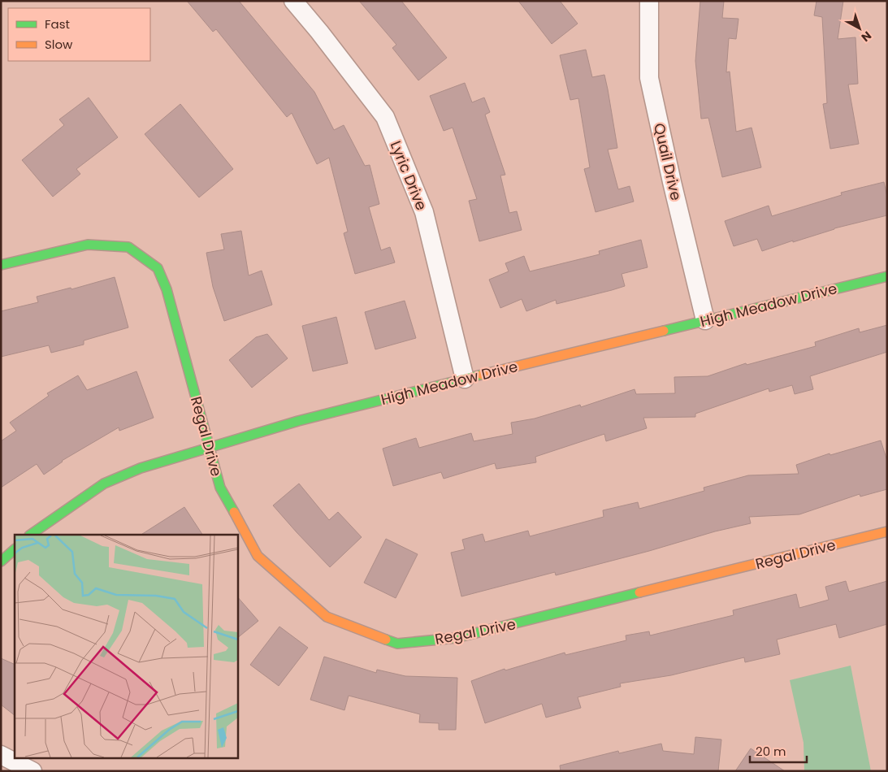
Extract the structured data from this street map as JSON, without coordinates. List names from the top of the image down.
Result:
{
  "streets": {
    "street": [
      "Quail Drive",
      "Lyric Drive",
      "High Meadow Drive",
      "Regal Drive"
    ]
  },
  "crossings": [
    ["Quail Drive", "High Meadow Drive"],
    ["Lyric Drive", "High Meadow Drive"],
    ["High Meadow Drive", "Regal Drive"]
  ],
  "legend": ["Fast", "Slow"],
  "scale_bar": "20 m",
  "north": "bottom right"
}
